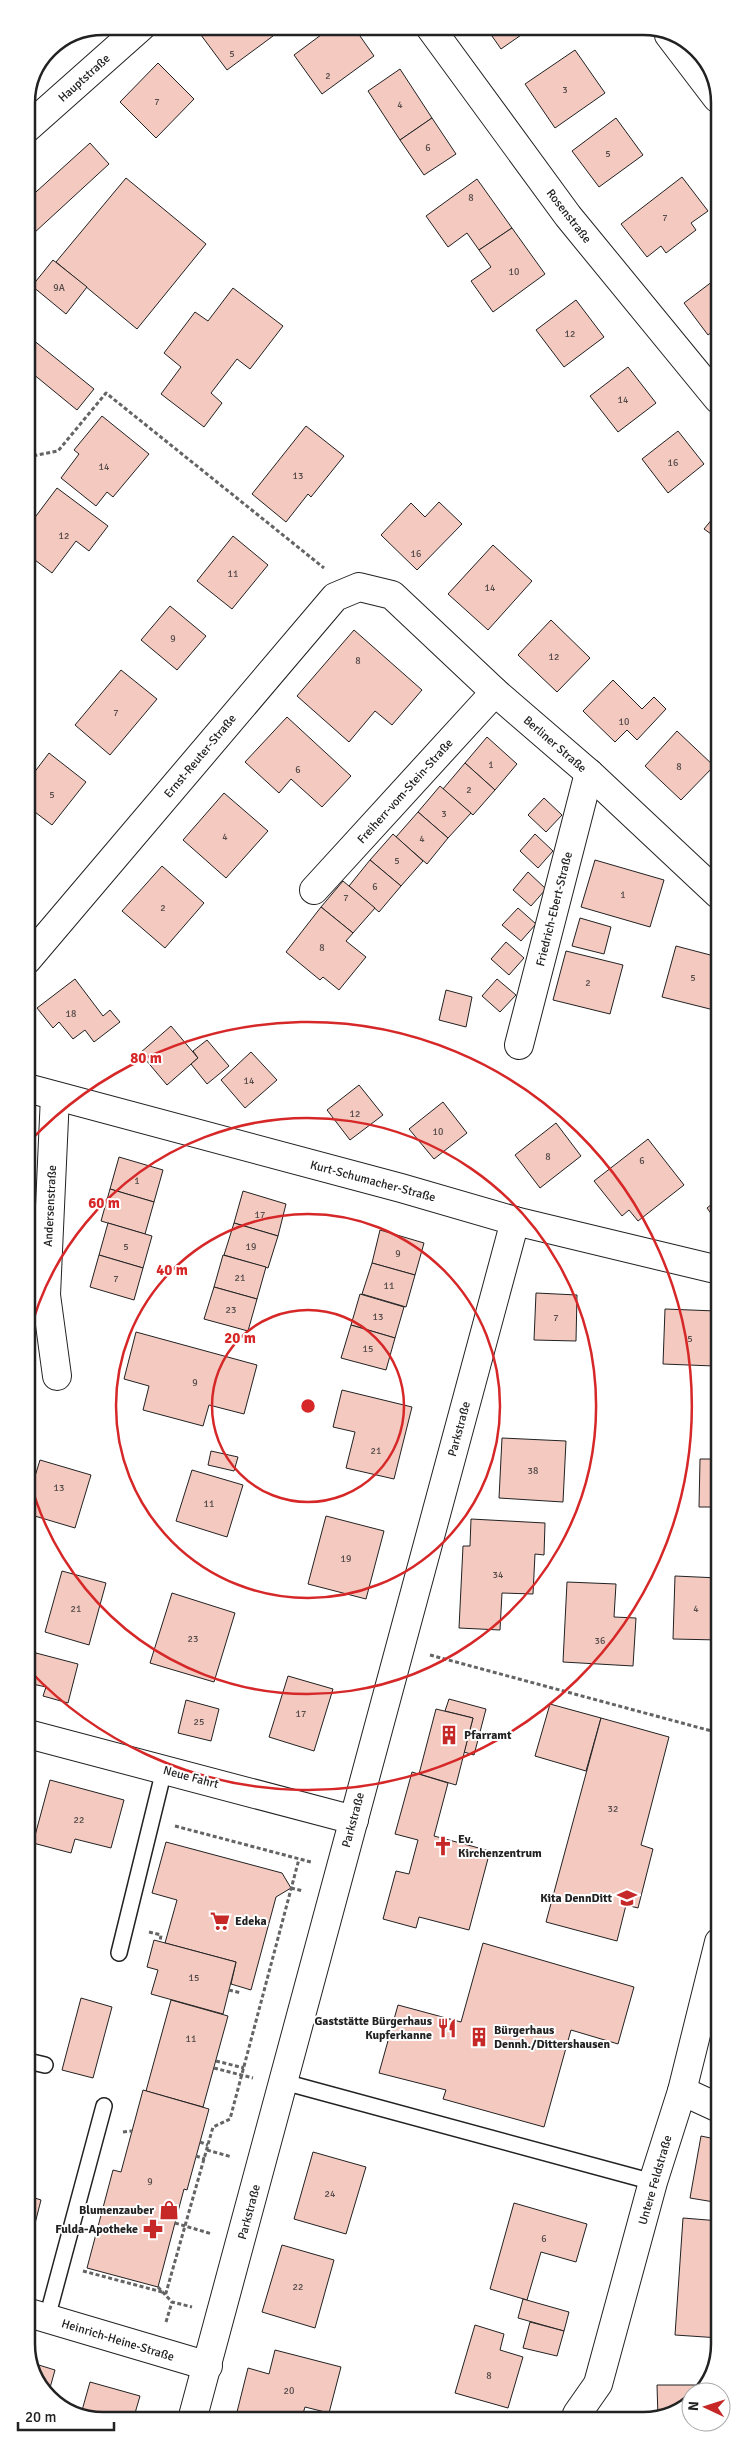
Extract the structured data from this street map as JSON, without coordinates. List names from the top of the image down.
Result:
{
  "streets": {
    "street": [
      "Hauptstraße",
      "Rosenstraße",
      "Berliner Straße",
      "Ernst-Reuter-Straße",
      "Freiherr-vom-Stein-Straße",
      "Friedrich-Ebert-Straße",
      "Kurt-Schumacher-Straße",
      "Andersenstraße",
      "Parkstraße",
      "Neue Fahrt",
      "Untere Feldstraße",
      "Heinrich-Heine-Straße"
    ]
  },
  "crossings": [
    ["Berliner Straße", "Ernst-Reuter-Straße"],
    ["Berliner Straße", "Freiherr-vom-Stein-Straße"],
    ["Berliner Straße", "Friedrich-Ebert-Straße"],
    ["Kurt-Schumacher-Straße", "Andersenstraße"],
    ["Kurt-Schumacher-Straße", "Parkstraße"],
    ["Parkstraße", "Neue Fahrt"],
    ["Parkstraße", "Heinrich-Heine-Straße"]
  ],
  "places": {
    "building": ["Pfarramt", "Bürgerhaus Dennh./Dittershausen"],
    "church": ["Ev. Kirchenzentrum"],
    "school or university": ["Kita DennDitt"],
    "supermarket": ["Edeka"],
    "restaurant": ["Gaststätte Bürgerhaus Kupferkanne"],
    "shop": ["Blumenzauber"],
    "pharmacy": ["Fulda-Apotheke"]
  },
  "house_numbers": [
    "5",
    "2",
    "3",
    "7",
    "4",
    "6",
    "5",
    "8",
    "7",
    "10",
    "9A",
    "12",
    "14",
    "16",
    "14",
    "13",
    "12",
    "16",
    "11",
    "14",
    "9",
    "12",
    "8",
    "7",
    "10",
    "1",
    "8",
    "6",
    "2",
    "5",
    "3",
    "4",
    "4",
    "5",
    "6",
    "1",
    "7",
    "2",
    "8",
    "5",
    "2",
    "18",
    "14",
    "12",
    "10",
    "8",
    "6",
    "1",
    "17",
    "5",
    "19",
    "9",
    "21",
    "7",
    "11",
    "23",
    "13",
    "7",
    "5",
    "15",
    "9",
    "21",
    "38",
    "13",
    "11",
    "19",
    "34",
    "21",
    "4",
    "23",
    "36",
    "17",
    "25",
    "32",
    "22",
    "15",
    "11",
    "9",
    "24",
    "6",
    "22",
    "8",
    "20"
  ],
  "scale_bar": "20 m",
  "north": "left",
  "rings": [
    "80 m",
    "60 m",
    "40 m",
    "20 m"
  ]
}
